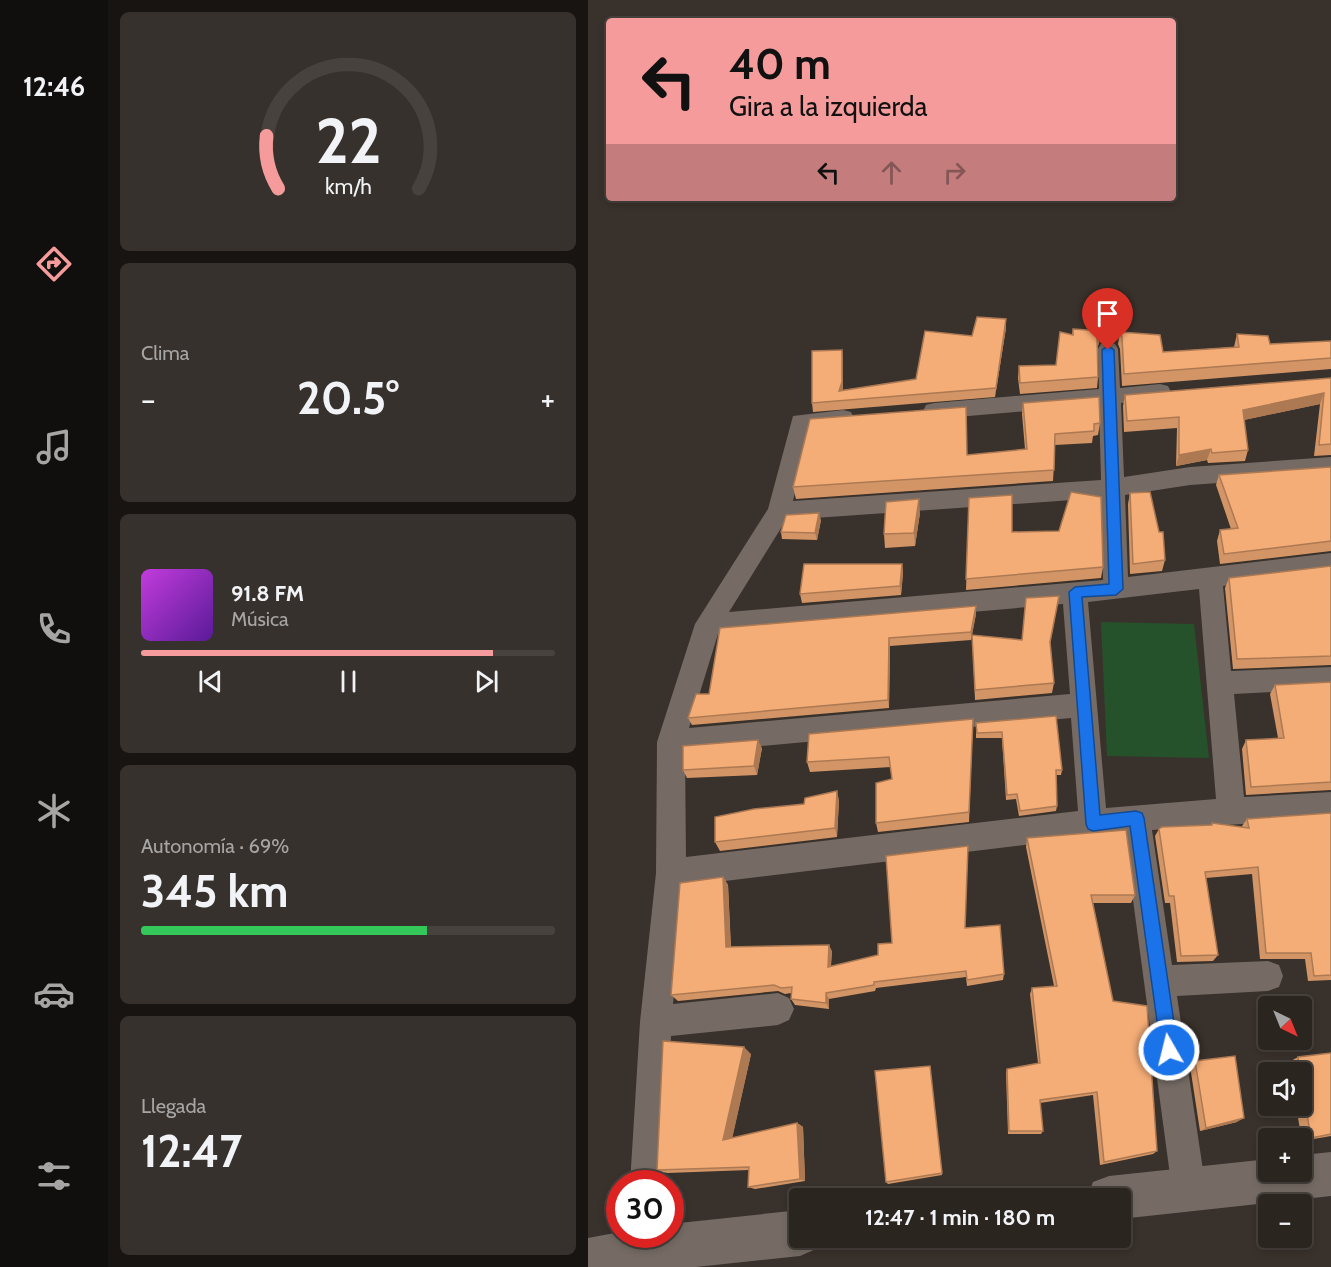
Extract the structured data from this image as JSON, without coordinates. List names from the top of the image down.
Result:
{
  "north": "bottom right",
  "page": {
    "tabs": "12:46",
    "turn": ["40 m", "Gira a la izquierda"],
    "tile": [
      "Clima",
      ["Autonomía · 69%", "345 km"],
      ["Llegada", "12:47"]
    ],
    "heat": ["−", "20.5°", "+"],
    "song": ["91.8 FM", "Música"],
    "map_buttons": ["+", "−"],
    "limit": "30",
    "trip": "12:47 · 1 min · 180 m",
    "gauge": ["22", "km/h"]
  }
}
